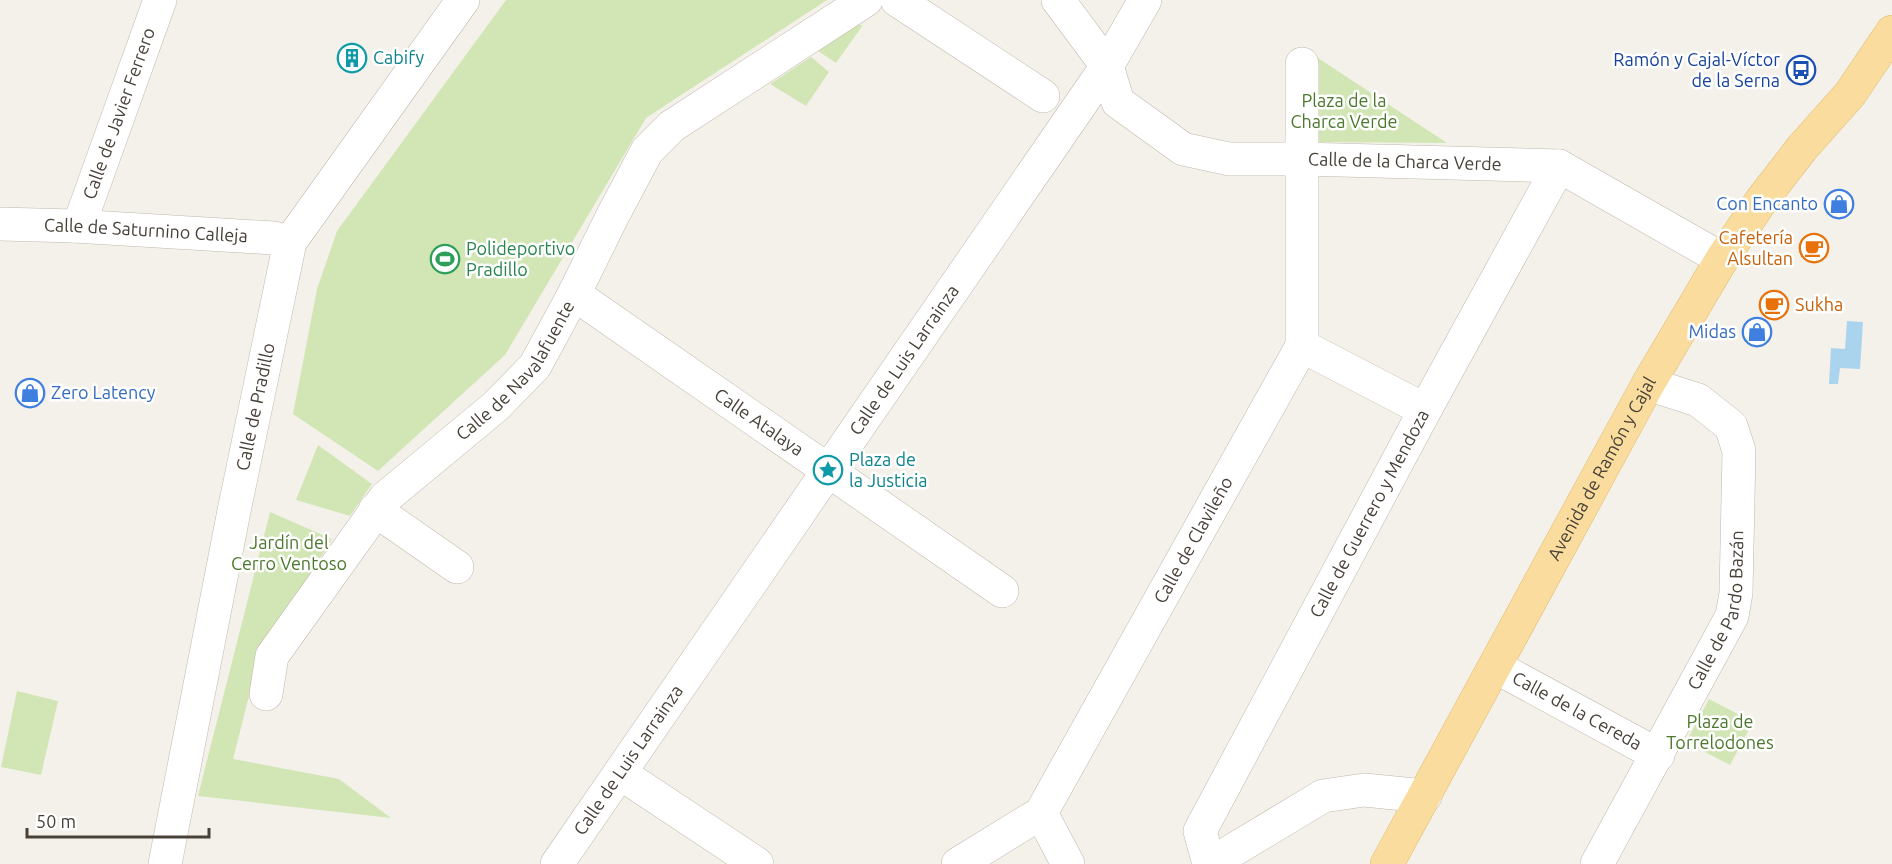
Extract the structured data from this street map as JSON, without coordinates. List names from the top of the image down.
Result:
{
  "streets": {
    "main road": ["Avenida de Ramón y Cajal"],
    "street": [
      "Calle de Javier Ferrero",
      "Calle de la Charca Verde",
      "Calle de Saturnino Calleja",
      "Calle de Luis Larrainza",
      "Calle de Navalafuente",
      "Calle de Pradillo",
      "Calle Atalaya",
      "Calle de Guerrero y Mendoza",
      "Calle de Clavileño",
      "Calle de Pardo Bazán",
      "Calle de la Cereda"
    ]
  },
  "crossings": [
    ["Calle de Javier Ferrero", "Calle de Saturnino Calleja"],
    ["Calle de la Charca Verde", "Calle de Luis Larrainza"],
    ["Calle de la Charca Verde", "Avenida de Ramón y Cajal"],
    ["Calle de la Charca Verde", "Calle de Guerrero y Mendoza"],
    ["Calle de la Charca Verde", "Calle de Clavileño"],
    ["Calle de Saturnino Calleja", "Calle de Pradillo"],
    ["Calle de Luis Larrainza", "Calle Atalaya"],
    ["Calle de Navalafuente", "Calle Atalaya"],
    ["Avenida de Ramón y Cajal", "Calle de Pardo Bazán"],
    ["Avenida de Ramón y Cajal", "Calle de la Cereda"],
    ["Calle de Pardo Bazán", "Calle de la Cereda"]
  ],
  "parks": ["Plaza de la Charca Verde", "Jardín del Cerro Ventoso", "Plaza de Torrelodones"],
  "places": {
    "building": ["Cabify"],
    "bus stop": ["Ramón y Cajal-Víctor de la Serna"],
    "shop": ["Con Encanto", "Midas", "Zero Latency"],
    "cafe": ["Cafetería Alsultan", "Sukha"],
    "sports": ["Polideportivo Pradillo"],
    "place": ["Plaza de la Justicia"]
  },
  "scale_bar": "50 m"
}
